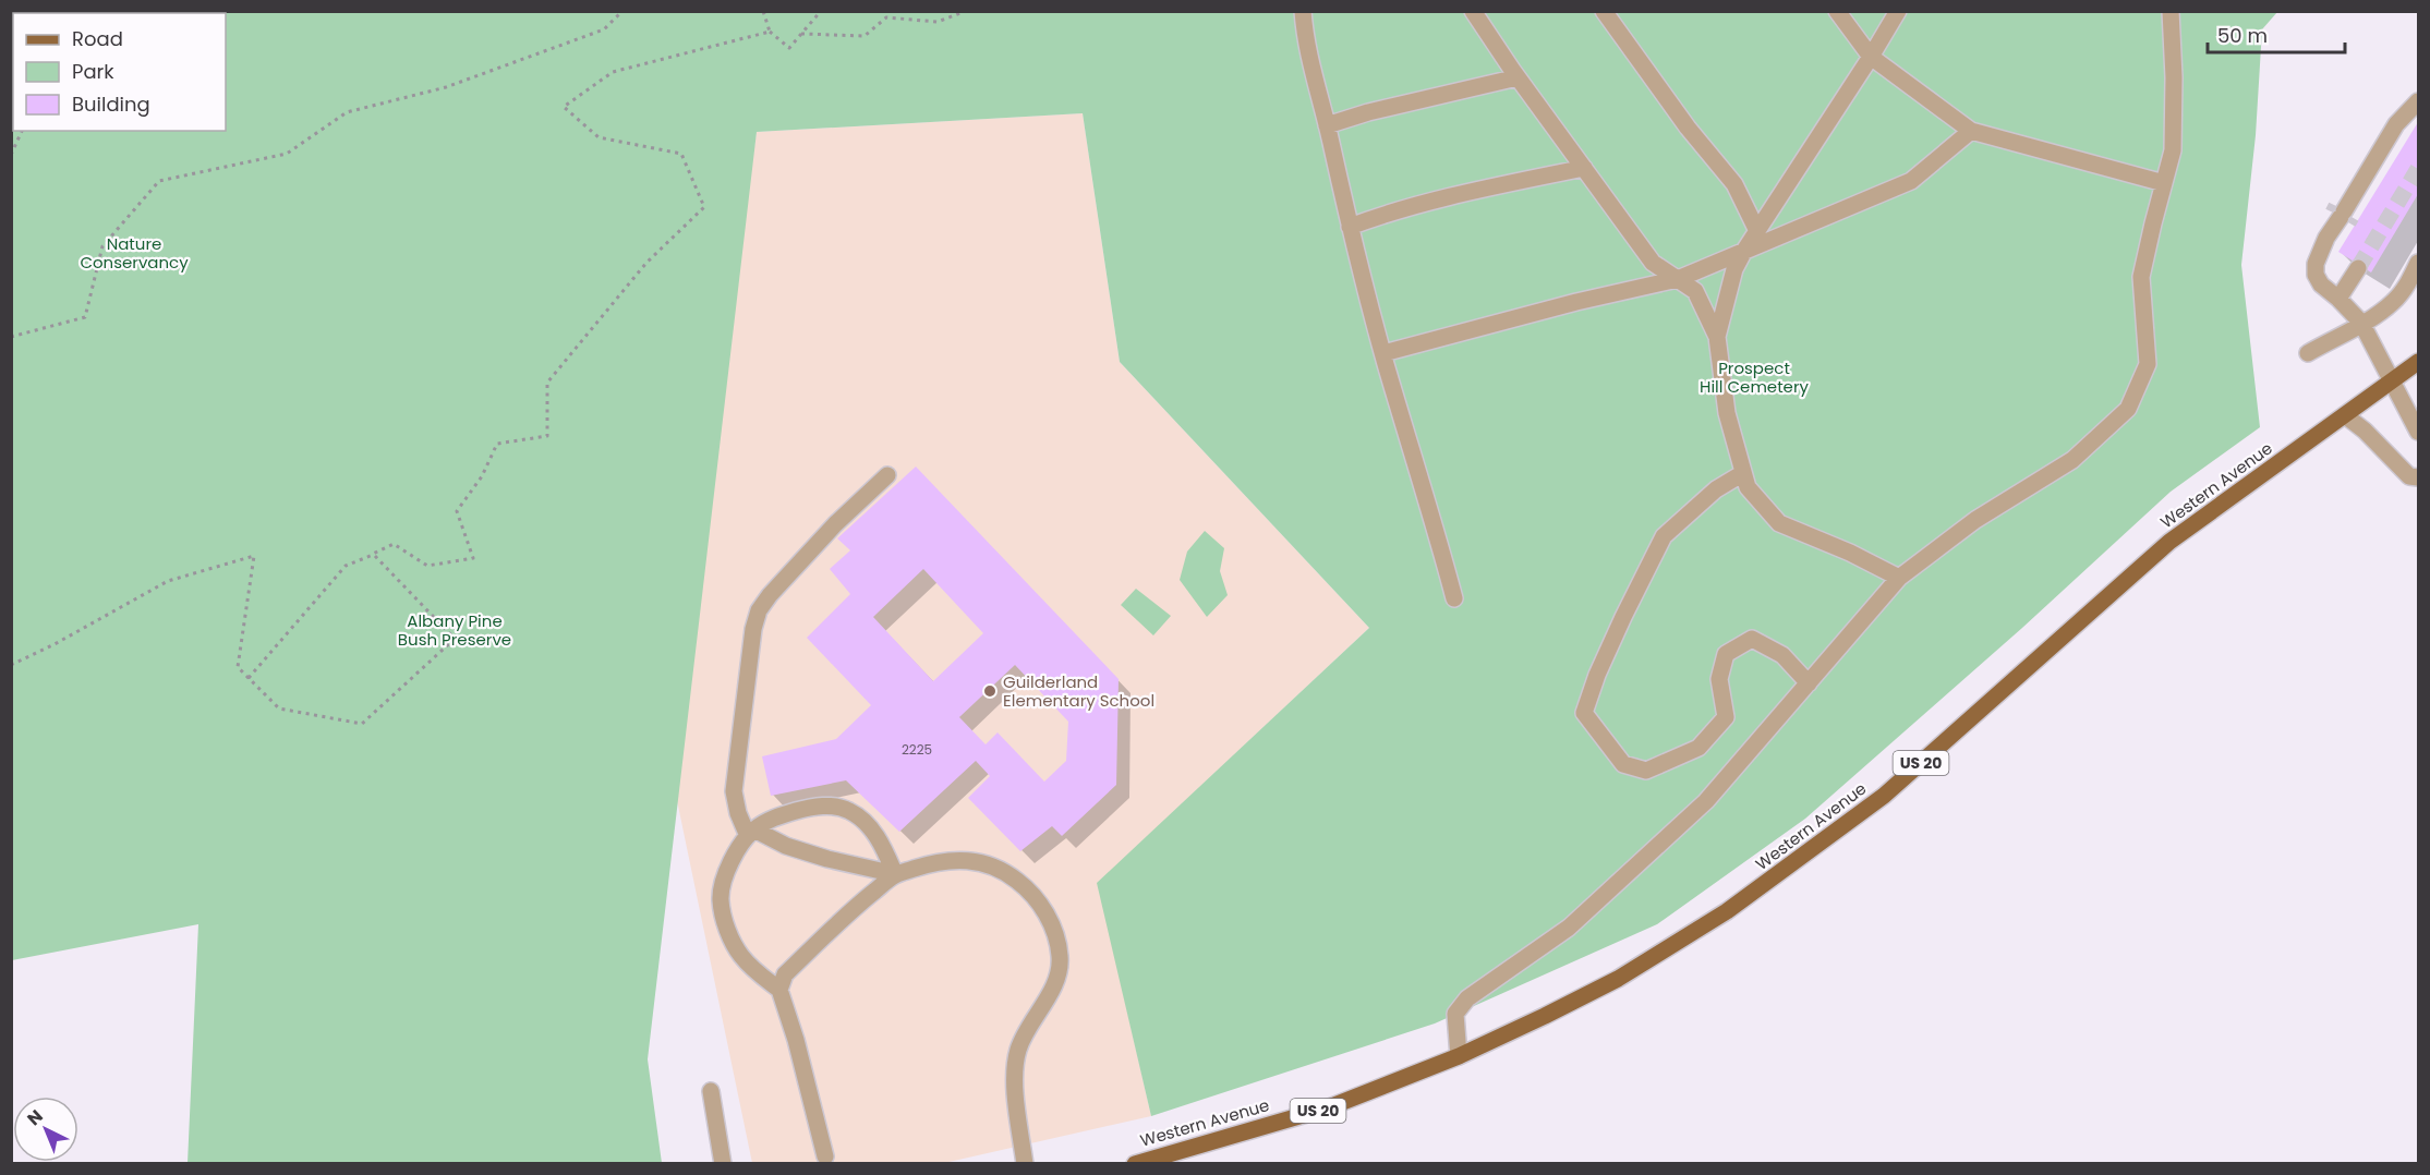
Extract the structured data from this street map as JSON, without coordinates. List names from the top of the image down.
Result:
{
  "streets": {
    "main road": ["Western Avenue", "US 20"]
  },
  "parks": ["Nature Conservancy", "Prospect Hill Cemetery", "Albany Pine Bush Preserve"],
  "places": ["Guilderland Elementary School"],
  "house_numbers": ["2225"],
  "legend": ["Road", "Park", "Building"],
  "scale_bar": "50 m",
  "north": "top left"
}
